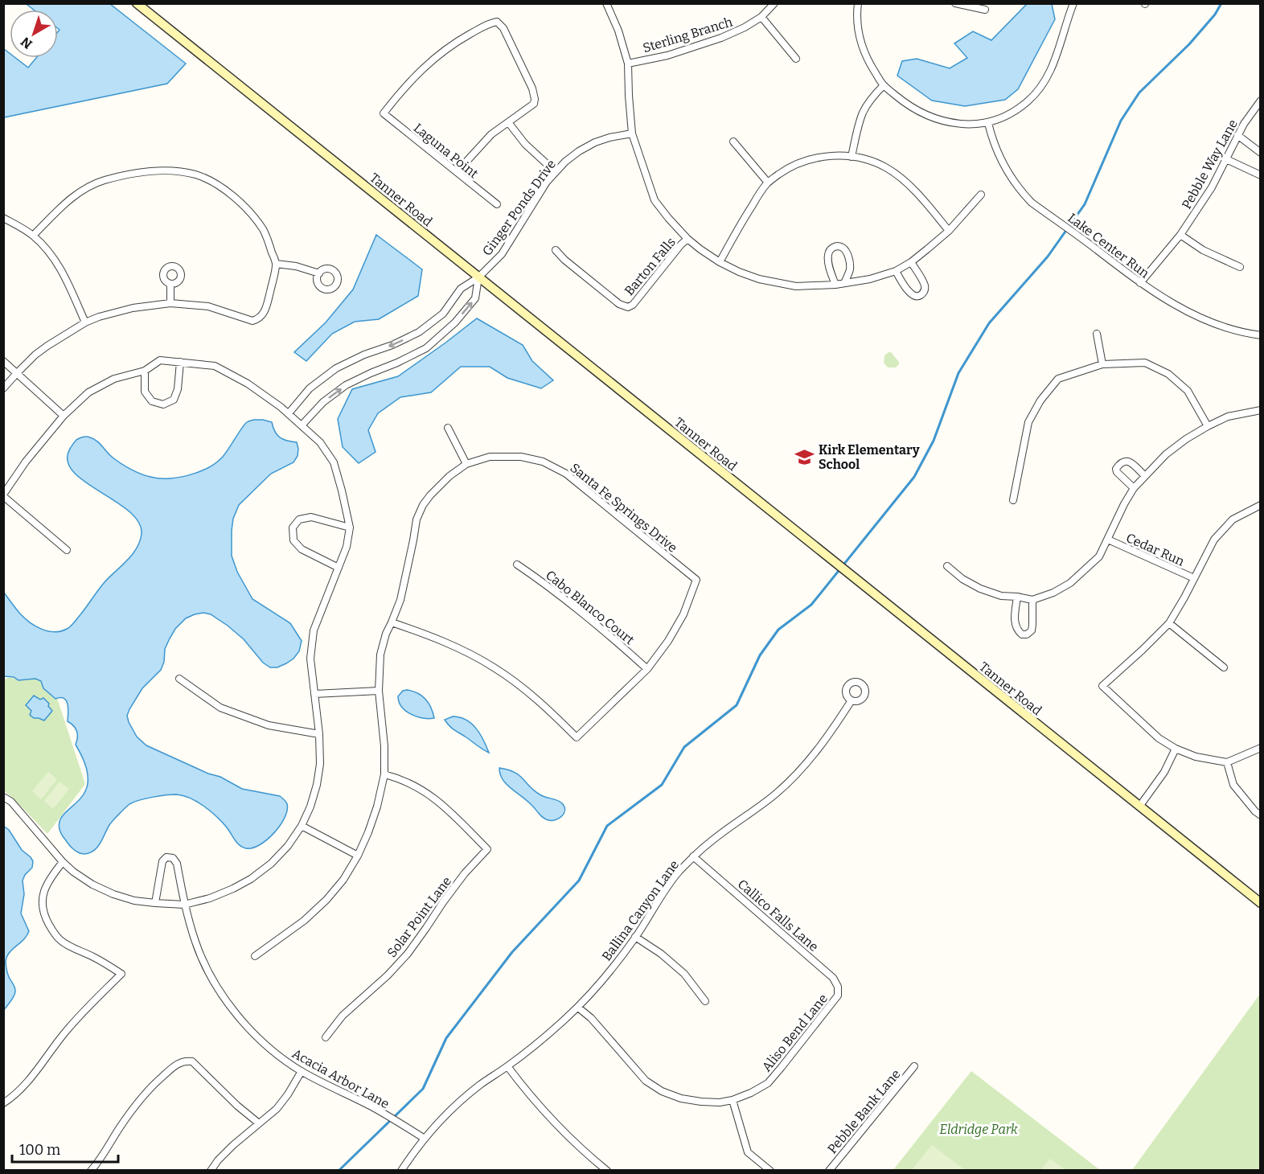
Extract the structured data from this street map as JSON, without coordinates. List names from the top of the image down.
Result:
{
  "streets": {
    "main road": ["Tanner Road"],
    "street": [
      "Sterling Branch",
      "Laguna Point",
      "Pebble Way Lane",
      "Ginger Ponds Drive",
      "Lake Center Run",
      "Barton Falls",
      "Santa Fe Springs Drive",
      "Cedar Run",
      "Cabo Blanco Court",
      "Ballina Canyon Lane",
      "Callico Falls Lane",
      "Solar Point Lane",
      "Aliso Bend Lane",
      "Acacia Arbor Lane",
      "Pebble Bank Lane"
    ]
  },
  "crossings": [
    ["Pebble Way Lane", "Lake Center Run"],
    ["Tanner Road", "Ginger Ponds Drive"],
    ["Santa Fe Springs Drive", "Cabo Blanco Court"],
    ["Santa Fe Springs Drive", "Solar Point Lane"],
    ["Ballina Canyon Lane", "Callico Falls Lane"],
    ["Ballina Canyon Lane", "Aliso Bend Lane"],
    ["Ballina Canyon Lane", "Acacia Arbor Lane"],
    ["Callico Falls Lane", "Aliso Bend Lane"]
  ],
  "parks": ["Eldridge Park"],
  "places": {
    "school or university": ["Kirk Elementary School"]
  },
  "scale_bar": "100 m",
  "north": "bottom left"
}
